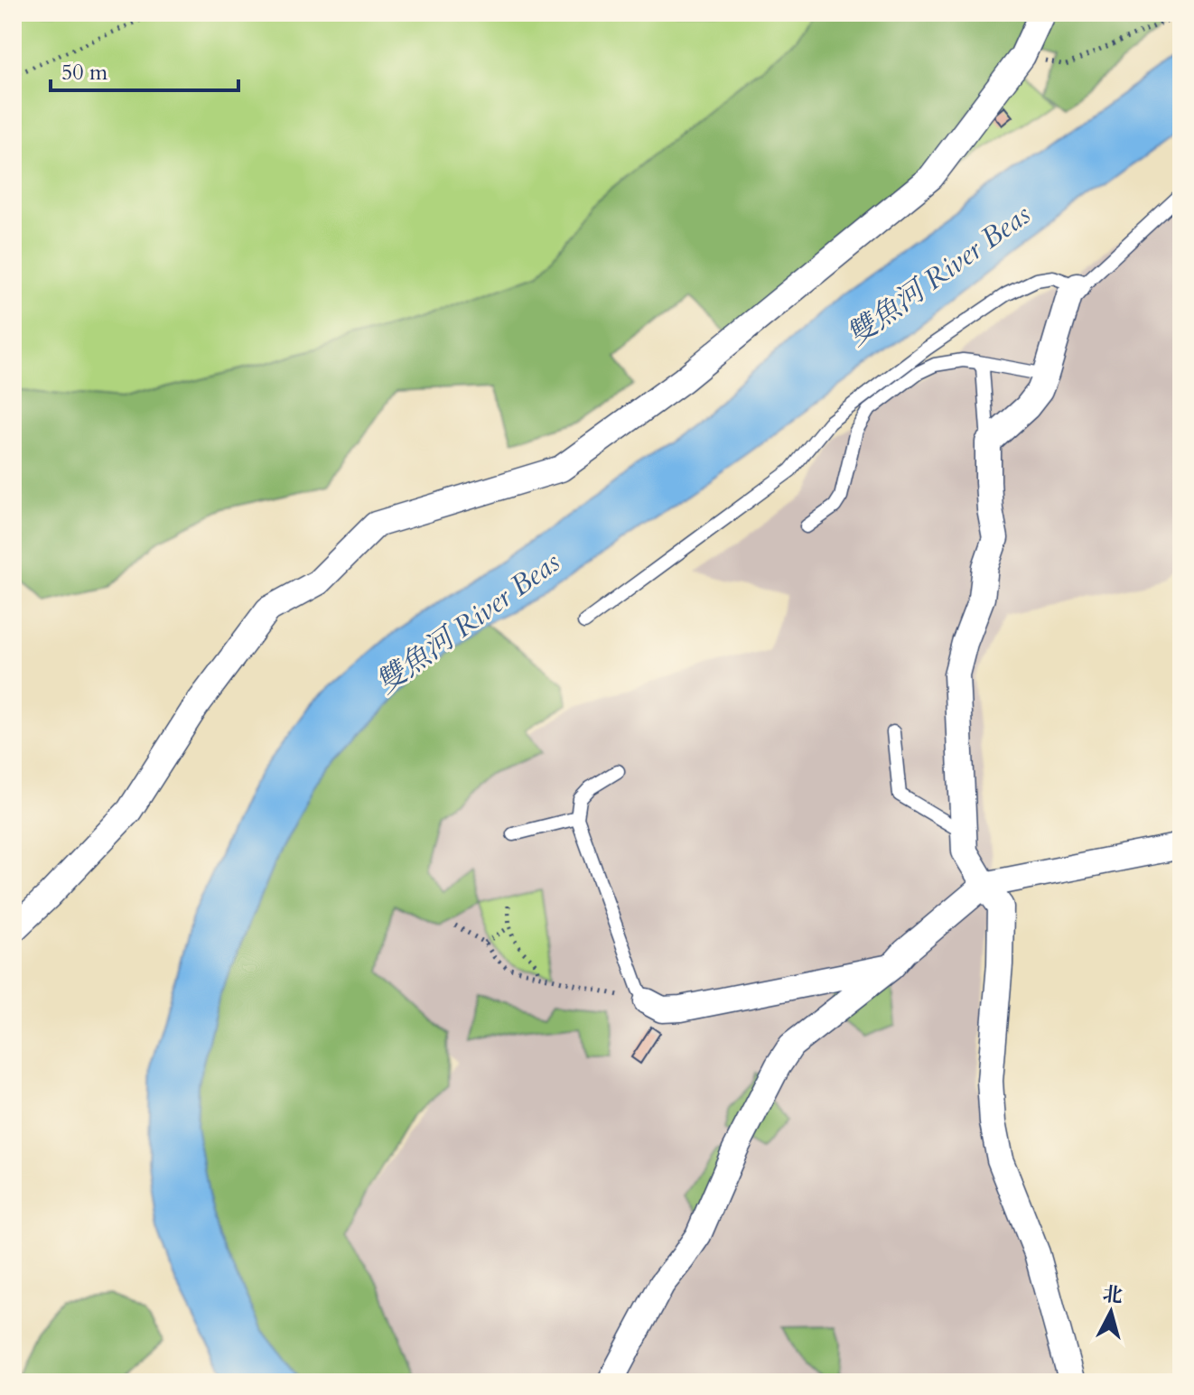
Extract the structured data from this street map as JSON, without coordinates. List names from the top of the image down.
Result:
{
  "water": ["雙魚河 River Beas"],
  "scale_bar": "50 m",
  "north": "top"
}
